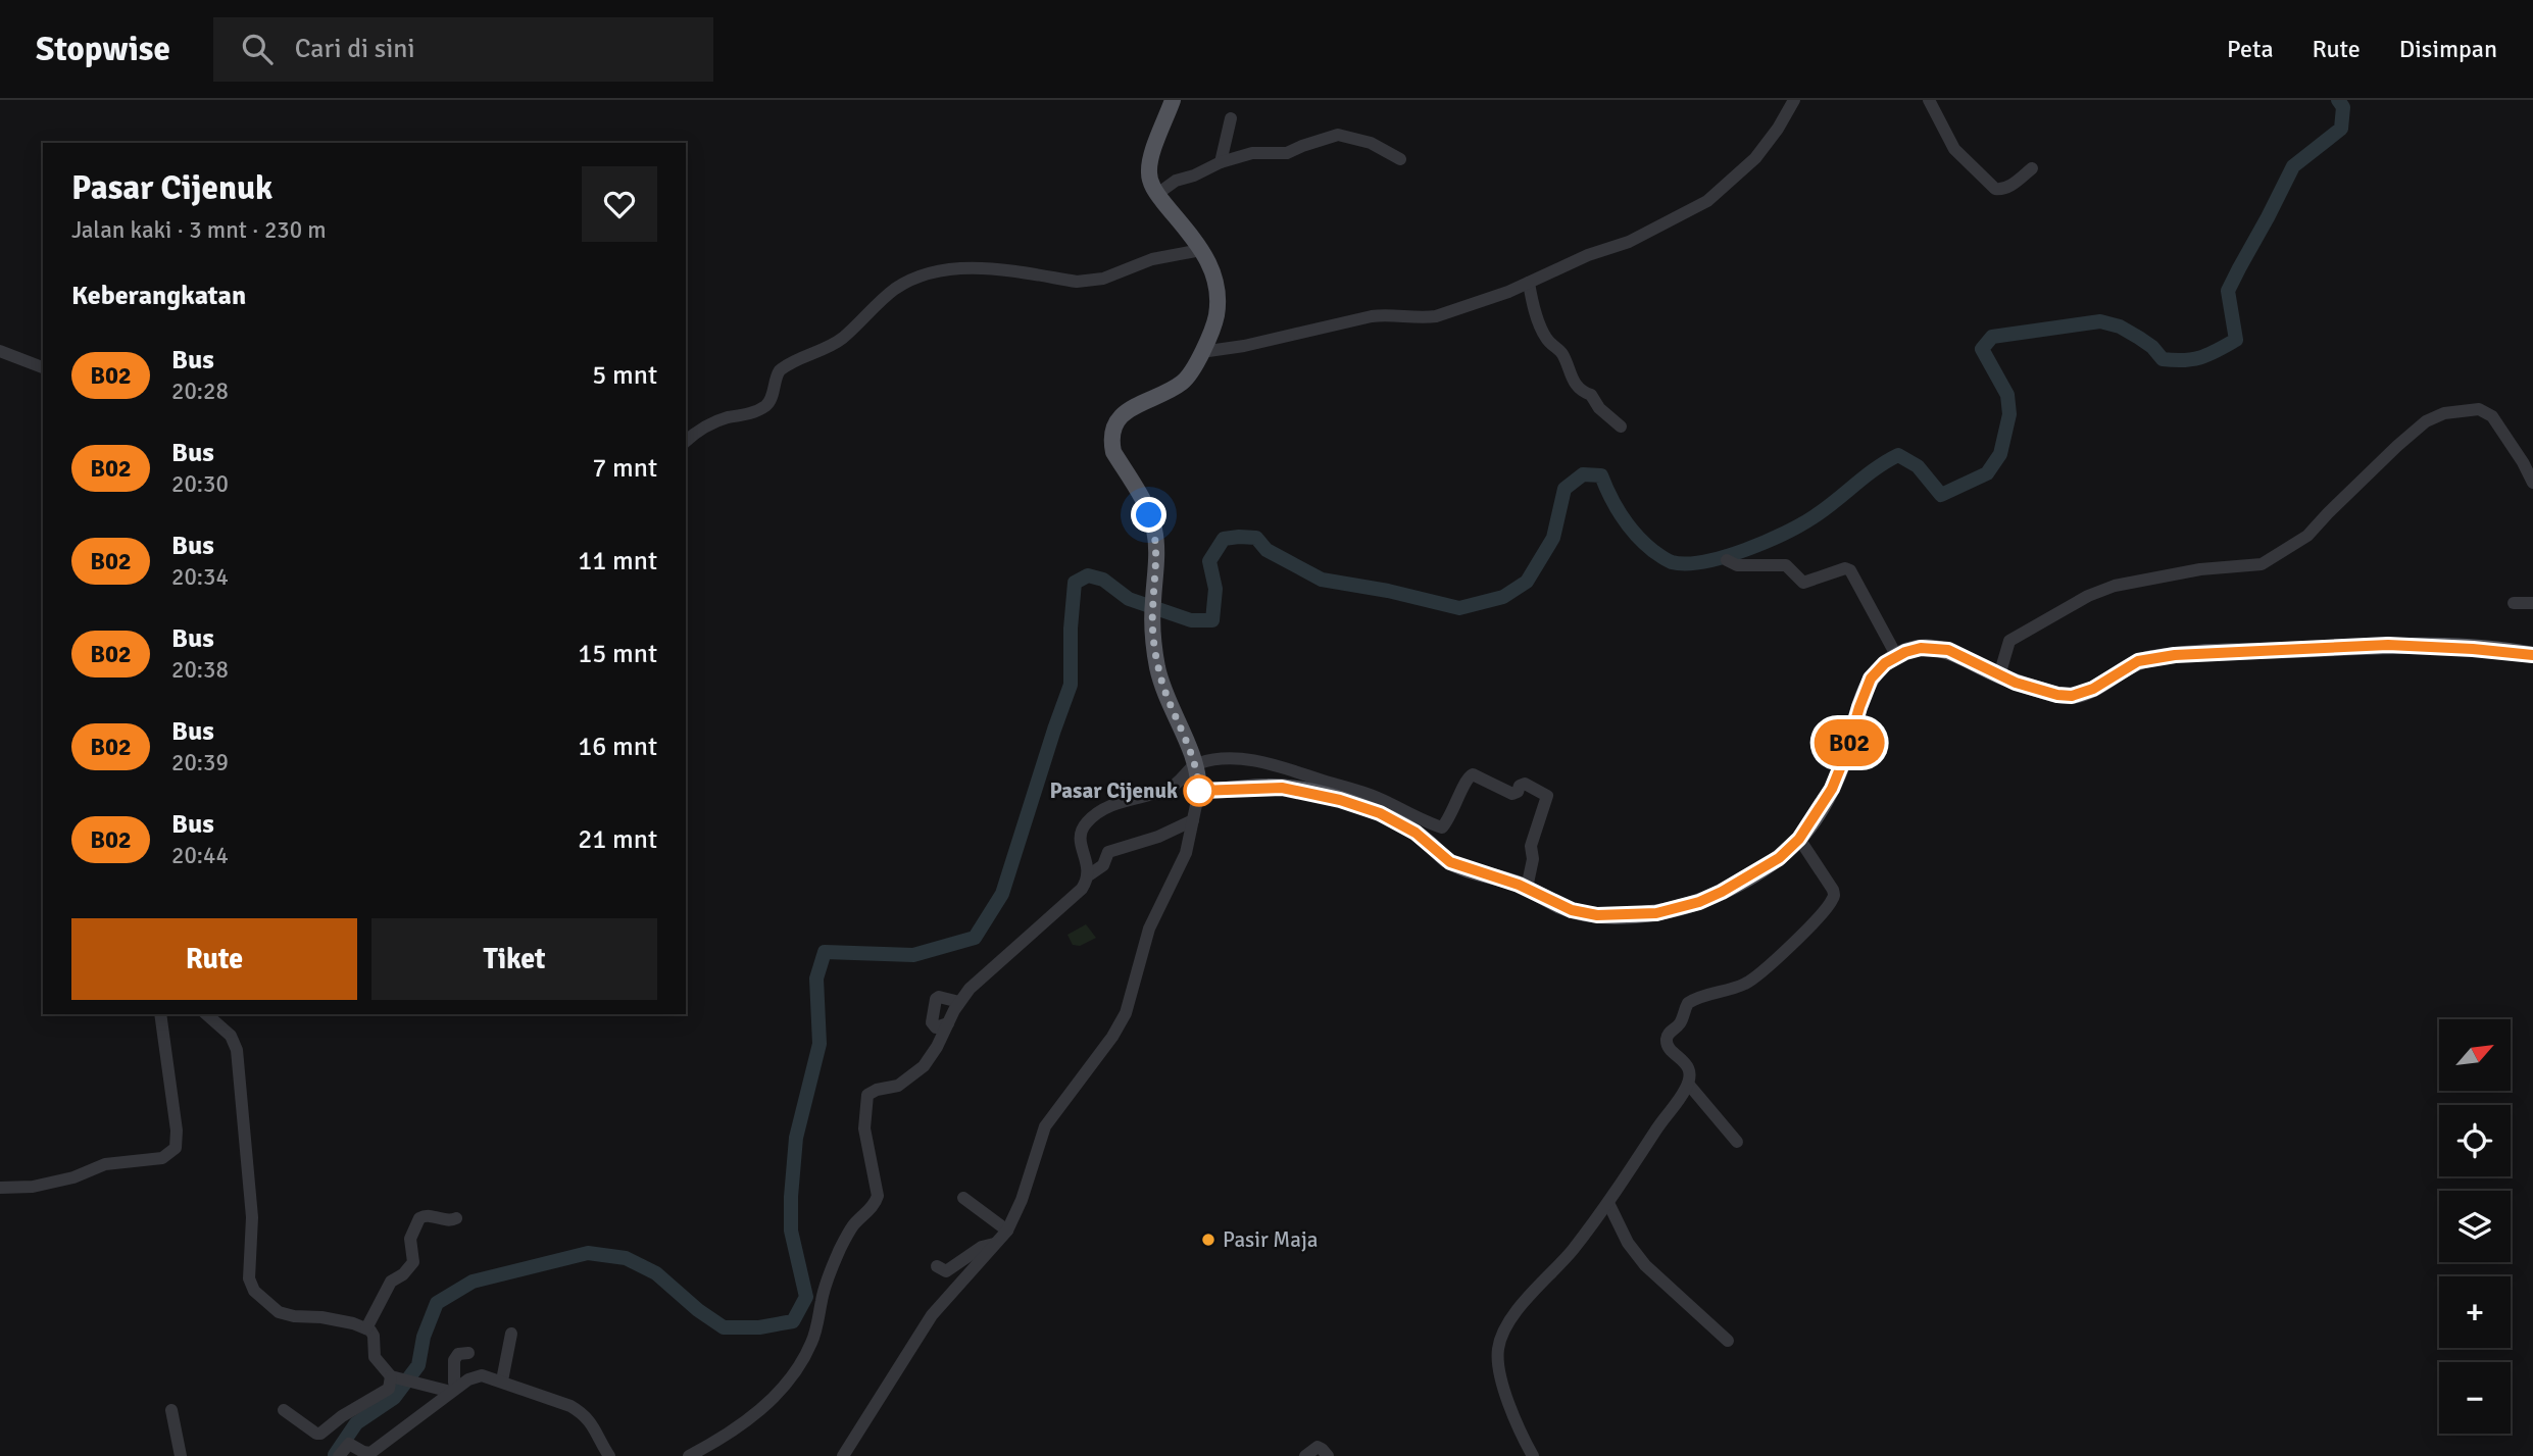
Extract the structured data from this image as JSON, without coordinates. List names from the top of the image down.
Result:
{
  "places": ["Pasar Cijenuk", "Pasir Maja"],
  "lines": ["bus line B02"],
  "north": "top right",
  "page": {
    "header": "Stopwise",
    "search": "Cari di sini",
    "nav": ["Peta", "Rute", "Disimpan"],
    "on_map": "B02",
    "heading": [
      ["Pasar Cijenuk", "Jalan kaki · 3 mnt · 230 m"],
      "Keberangkatan"
    ],
    "list": [
      {
        "mark": "B02",
        "name": "Bus",
        "note": "20:28",
        "value": "5 mnt"
      },
      {
        "mark": "B02",
        "name": "Bus",
        "note": "20:30",
        "value": "7 mnt"
      },
      {
        "mark": "B02",
        "name": "Bus",
        "note": "20:34",
        "value": "11 mnt"
      },
      {
        "mark": "B02",
        "name": "Bus",
        "note": "20:38",
        "value": "15 mnt"
      },
      {
        "mark": "B02",
        "name": "Bus",
        "note": "20:39",
        "value": "16 mnt"
      },
      {
        "mark": "B02",
        "name": "Bus",
        "note": "20:44",
        "value": "21 mnt"
      }
    ],
    "buttons": ["Rute", "Tiket"],
    "map_buttons": ["+", "−"]
  }
}
